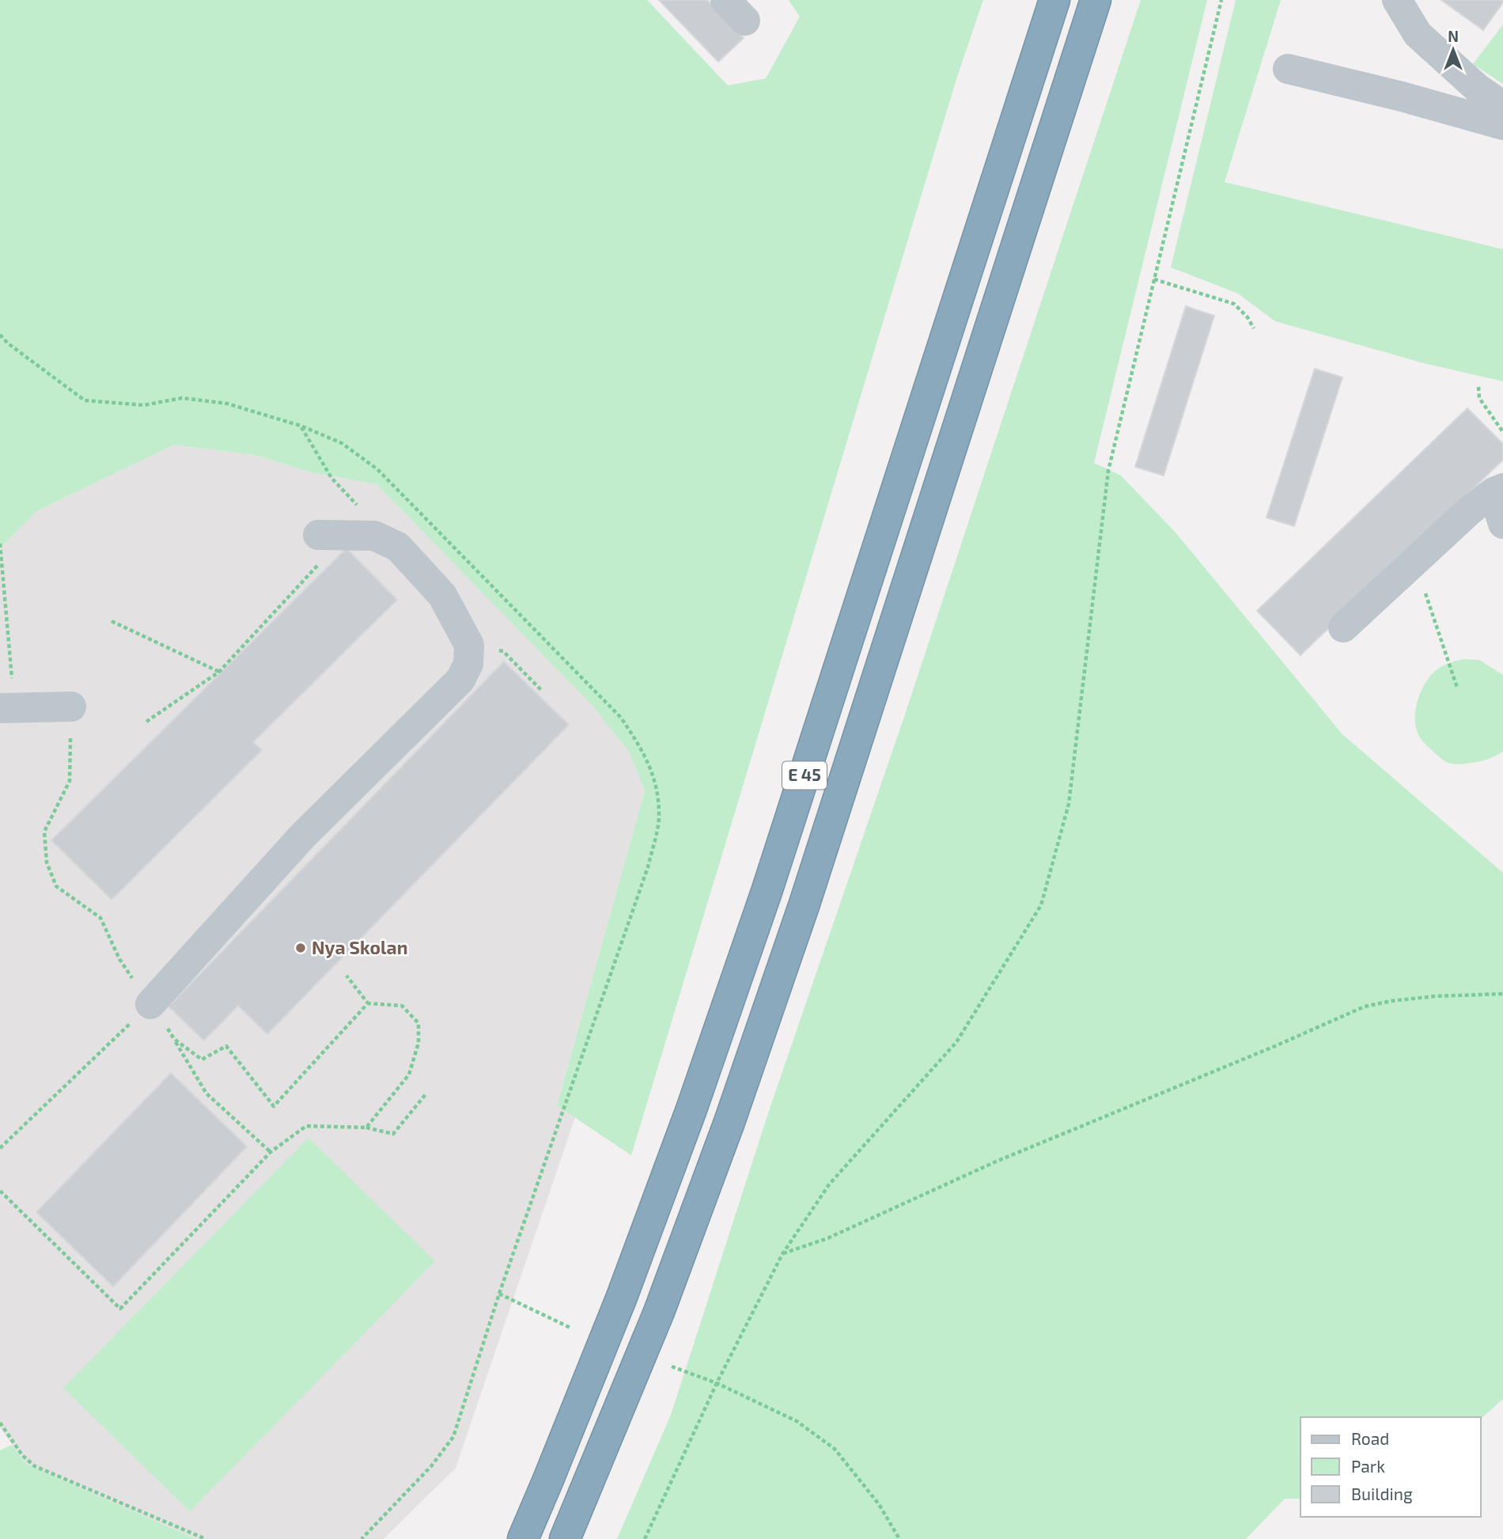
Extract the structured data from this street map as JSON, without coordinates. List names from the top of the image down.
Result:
{
  "streets": {
    "highway": ["E 45"]
  },
  "places": ["Nya Skolan"],
  "legend": ["Road", "Park", "Building"],
  "north": "top"
}
